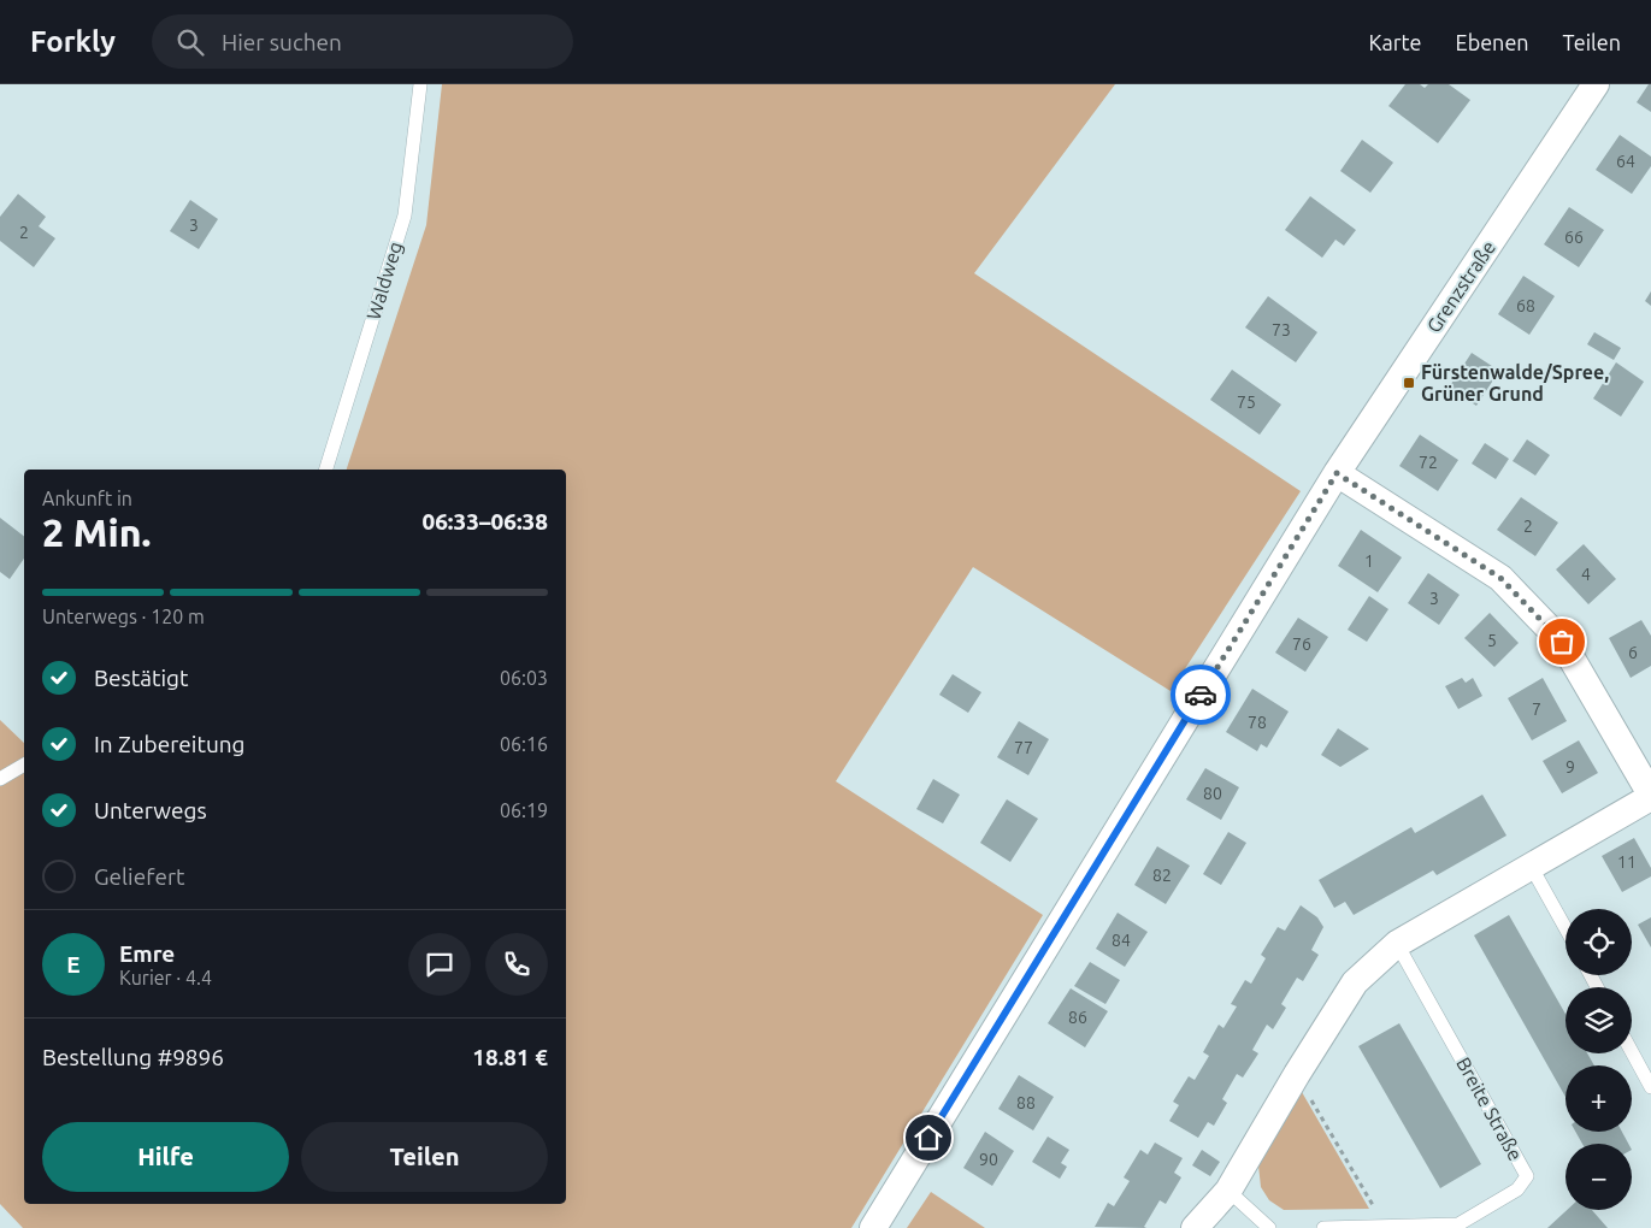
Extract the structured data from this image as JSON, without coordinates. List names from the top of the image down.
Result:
{
  "streets": {
    "street": ["Grenzstraße"],
    "lane": ["Waldweg", "Breite Straße"]
  },
  "places": {
    "transit": ["Fürstenwalde/Spree, Grüner Grund"]
  },
  "house_numbers": [
    "64",
    "3",
    "2",
    "66",
    "68",
    "73",
    "75",
    "72",
    "2",
    "1",
    "4",
    "3",
    "5",
    "76",
    "6",
    "7",
    "78",
    "77",
    "9",
    "80",
    "11",
    "82",
    "84",
    "86",
    "88",
    "90"
  ],
  "page": {
    "header": "Forkly",
    "search": "Hier suchen",
    "nav": ["Karte", "Ebenen", "Teilen"],
    "heading": ["2 Min.", "Ankunft in", "06:33–06:38"],
    "panel": [
      "Emre",
      "Kurier · 4.4",
      "Bestellung #9896",
      "18.81 €"
    ],
    "bar": "Unterwegs · 120 m",
    "list": [
      ["Bestätigt", "06:03"],
      ["In Zubereitung", "06:16"],
      ["Unterwegs", "06:19"],
      "Geliefert"
    ],
    "map_buttons": ["+", "−"],
    "round": "E",
    "buttons": ["Hilfe", "Teilen"]
  }
}
